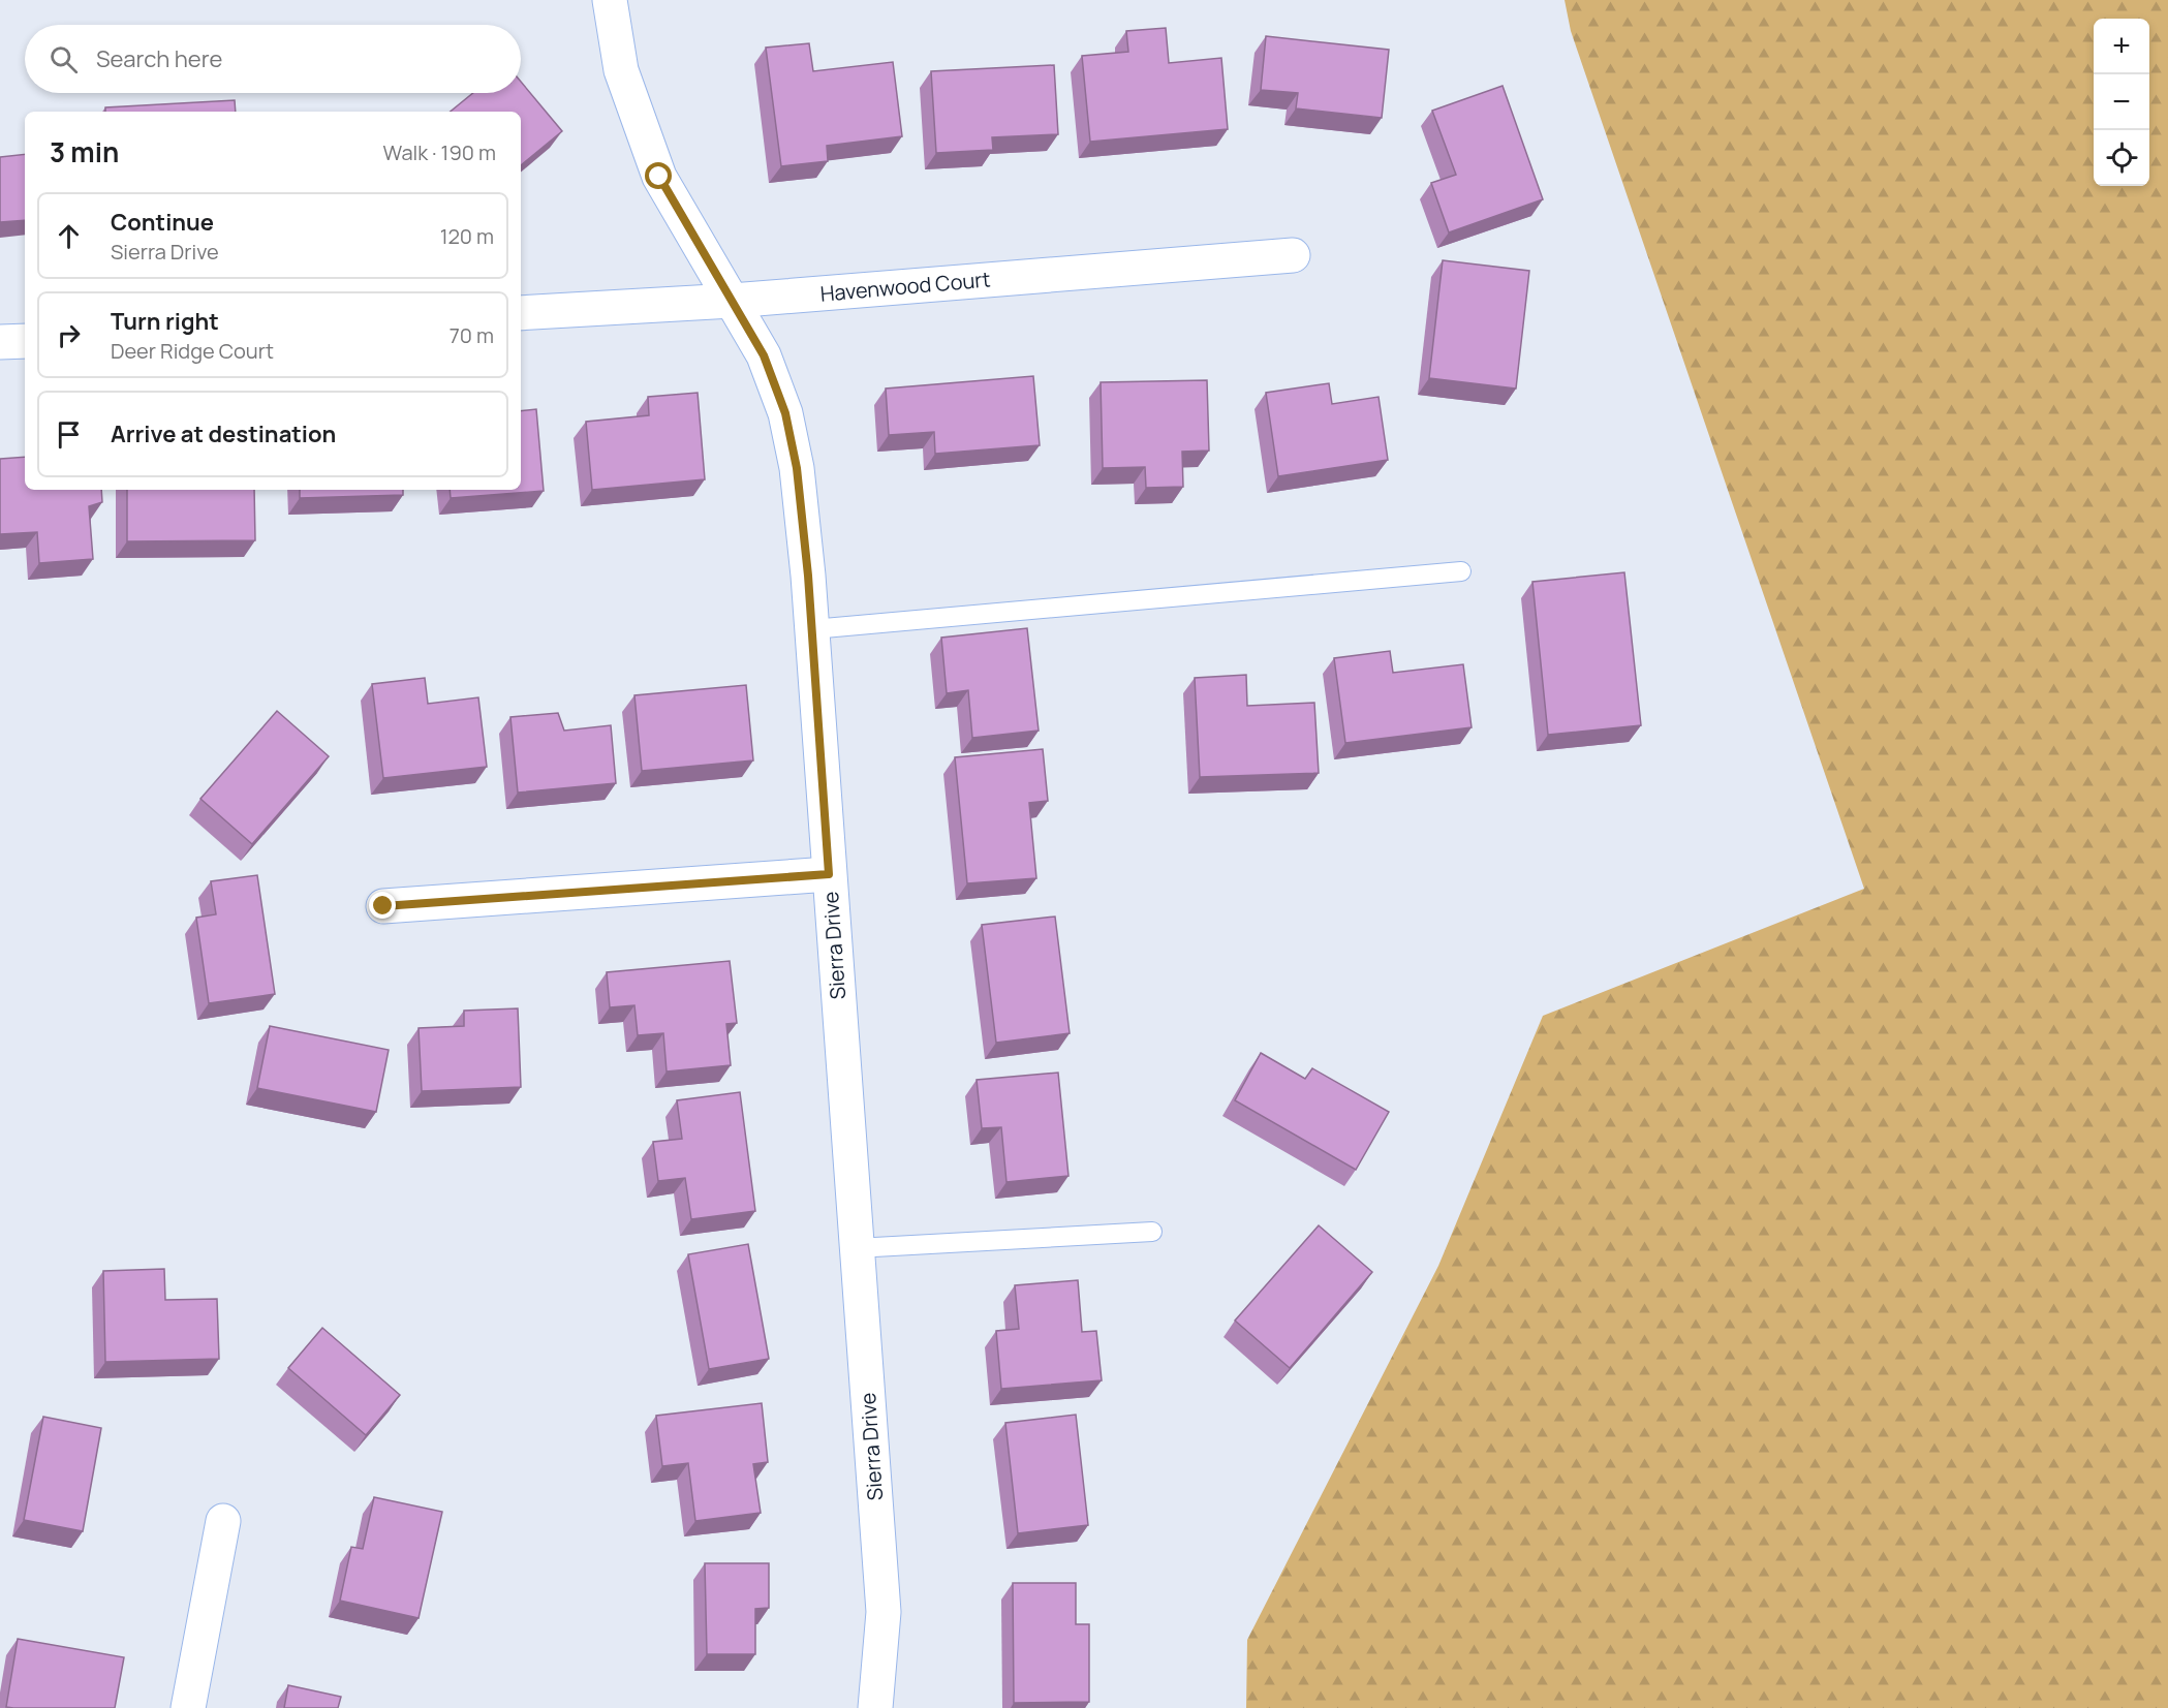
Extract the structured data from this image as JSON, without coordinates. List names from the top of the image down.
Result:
{
  "streets": {
    "street": ["Havenwood Court", "Sierra Drive"]
  },
  "crossings": [
    ["Havenwood Court", "Sierra Drive"]
  ],
  "page": {
    "map_buttons": ["+", "−"],
    "search": "Search here",
    "heading": ["3 min", "Walk · 190 m"],
    "list": [
      ["Continue", "Sierra Drive", "120 m"],
      ["Turn right", "Deer Ridge Court", "70 m"],
      "Arrive at destination"
    ]
  }
}
